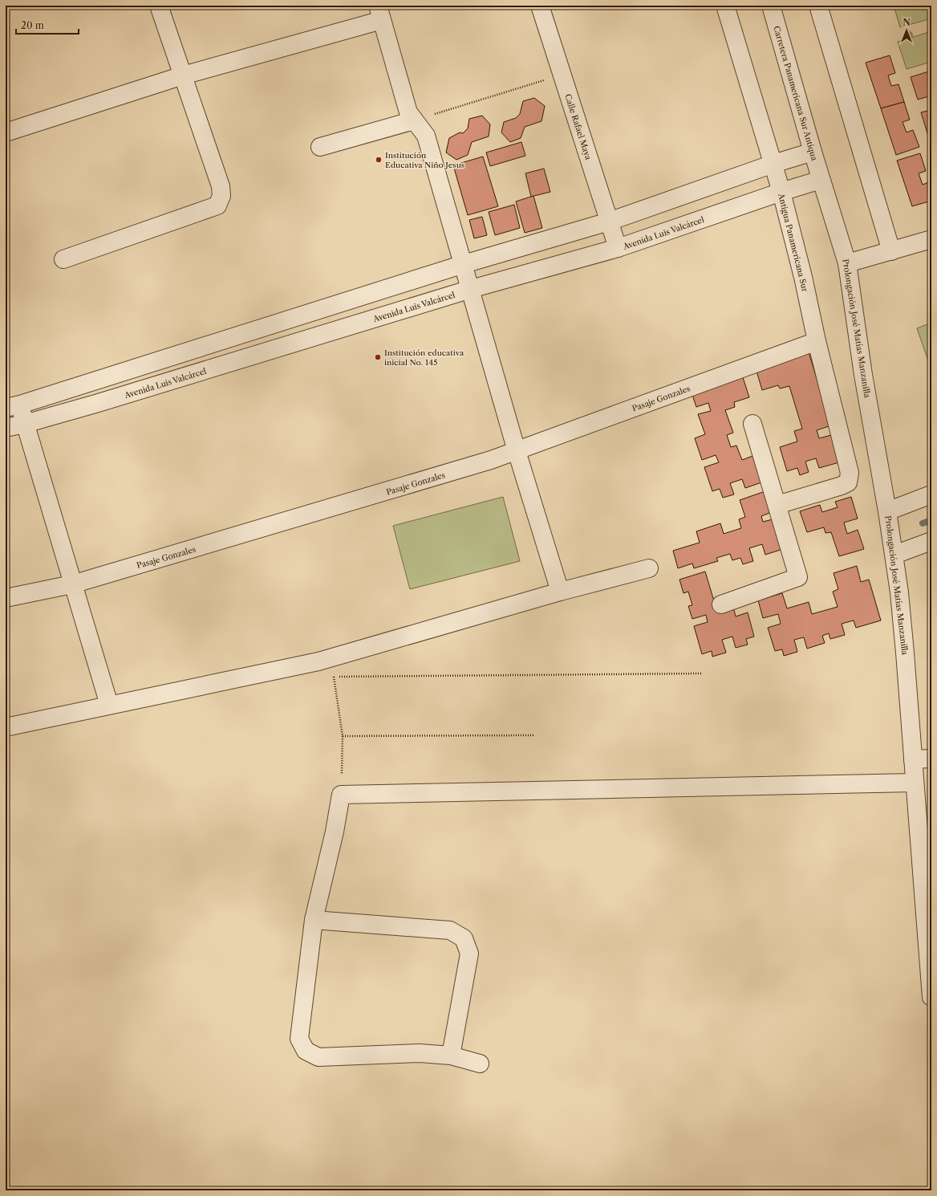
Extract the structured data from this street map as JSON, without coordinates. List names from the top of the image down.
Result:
{
  "streets": {
    "street": [
      "Carretera Panamericana Sur Antiqua",
      "Calle Rafael Maya",
      "Avenida Luis Valcárcel",
      "Antigua Panamericana Sur",
      "Prolongación José Matías Manzanilla",
      "Pasaje Gonzales"
    ]
  },
  "crossings": [
    ["Carretera Panamericana Sur Antiqua", "Avenida Luis Valcárcel"],
    ["Carretera Panamericana Sur Antiqua", "Prolongación José Matías Manzanilla"],
    ["Calle Rafael Maya", "Avenida Luis Valcárcel"],
    ["Avenida Luis Valcárcel", "Antigua Panamericana Sur"],
    ["Avenida Luis Valcárcel", "Prolongación José Matías Manzanilla"],
    ["Antigua Panamericana Sur", "Pasaje Gonzales"]
  ],
  "places": ["Institución Educativa Niño Jesus", "Institución educativa inicial No. 145"],
  "scale_bar": "20 m",
  "north": "top"
}
